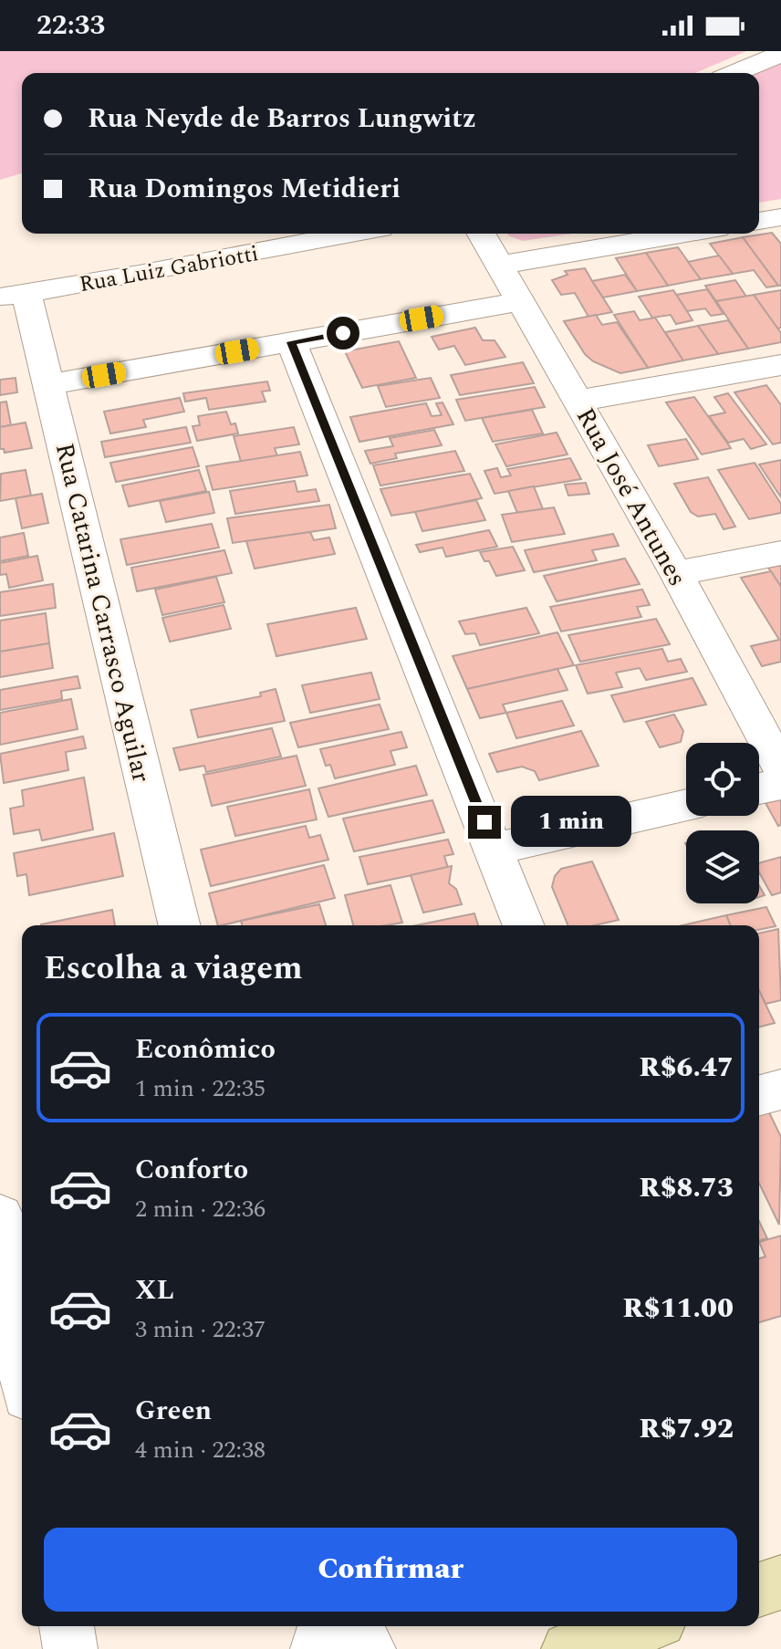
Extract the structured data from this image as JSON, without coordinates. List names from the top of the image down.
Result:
{
  "streets": {
    "street": ["Rua Luiz Gabriotti", "Rua José Antunes", "Rua Catarina Carrasco Aguilar"]
  },
  "crossings": [
    ["Rua Luiz Gabriotti", "Rua Catarina Carrasco Aguilar"]
  ],
  "page": {
    "status": "22:33",
    "banner": ["Rua Neyde de Barros Lungwitz", "Rua Domingos Metidieri"],
    "bubble": "1 min",
    "heading": "Escolha a viagem",
    "list": [
      {
        "name": "Econômico",
        "note": "1 min · 22:35",
        "value": "R$6.47"
      },
      {
        "name": "Conforto",
        "note": "2 min · 22:36",
        "value": "R$8.73"
      },
      {
        "name": "XL",
        "note": "3 min · 22:37",
        "value": "R$11.00"
      },
      {
        "name": "Green",
        "note": "4 min · 22:38",
        "value": "R$7.92"
      }
    ],
    "buttons": "Confirmar"
  }
}
